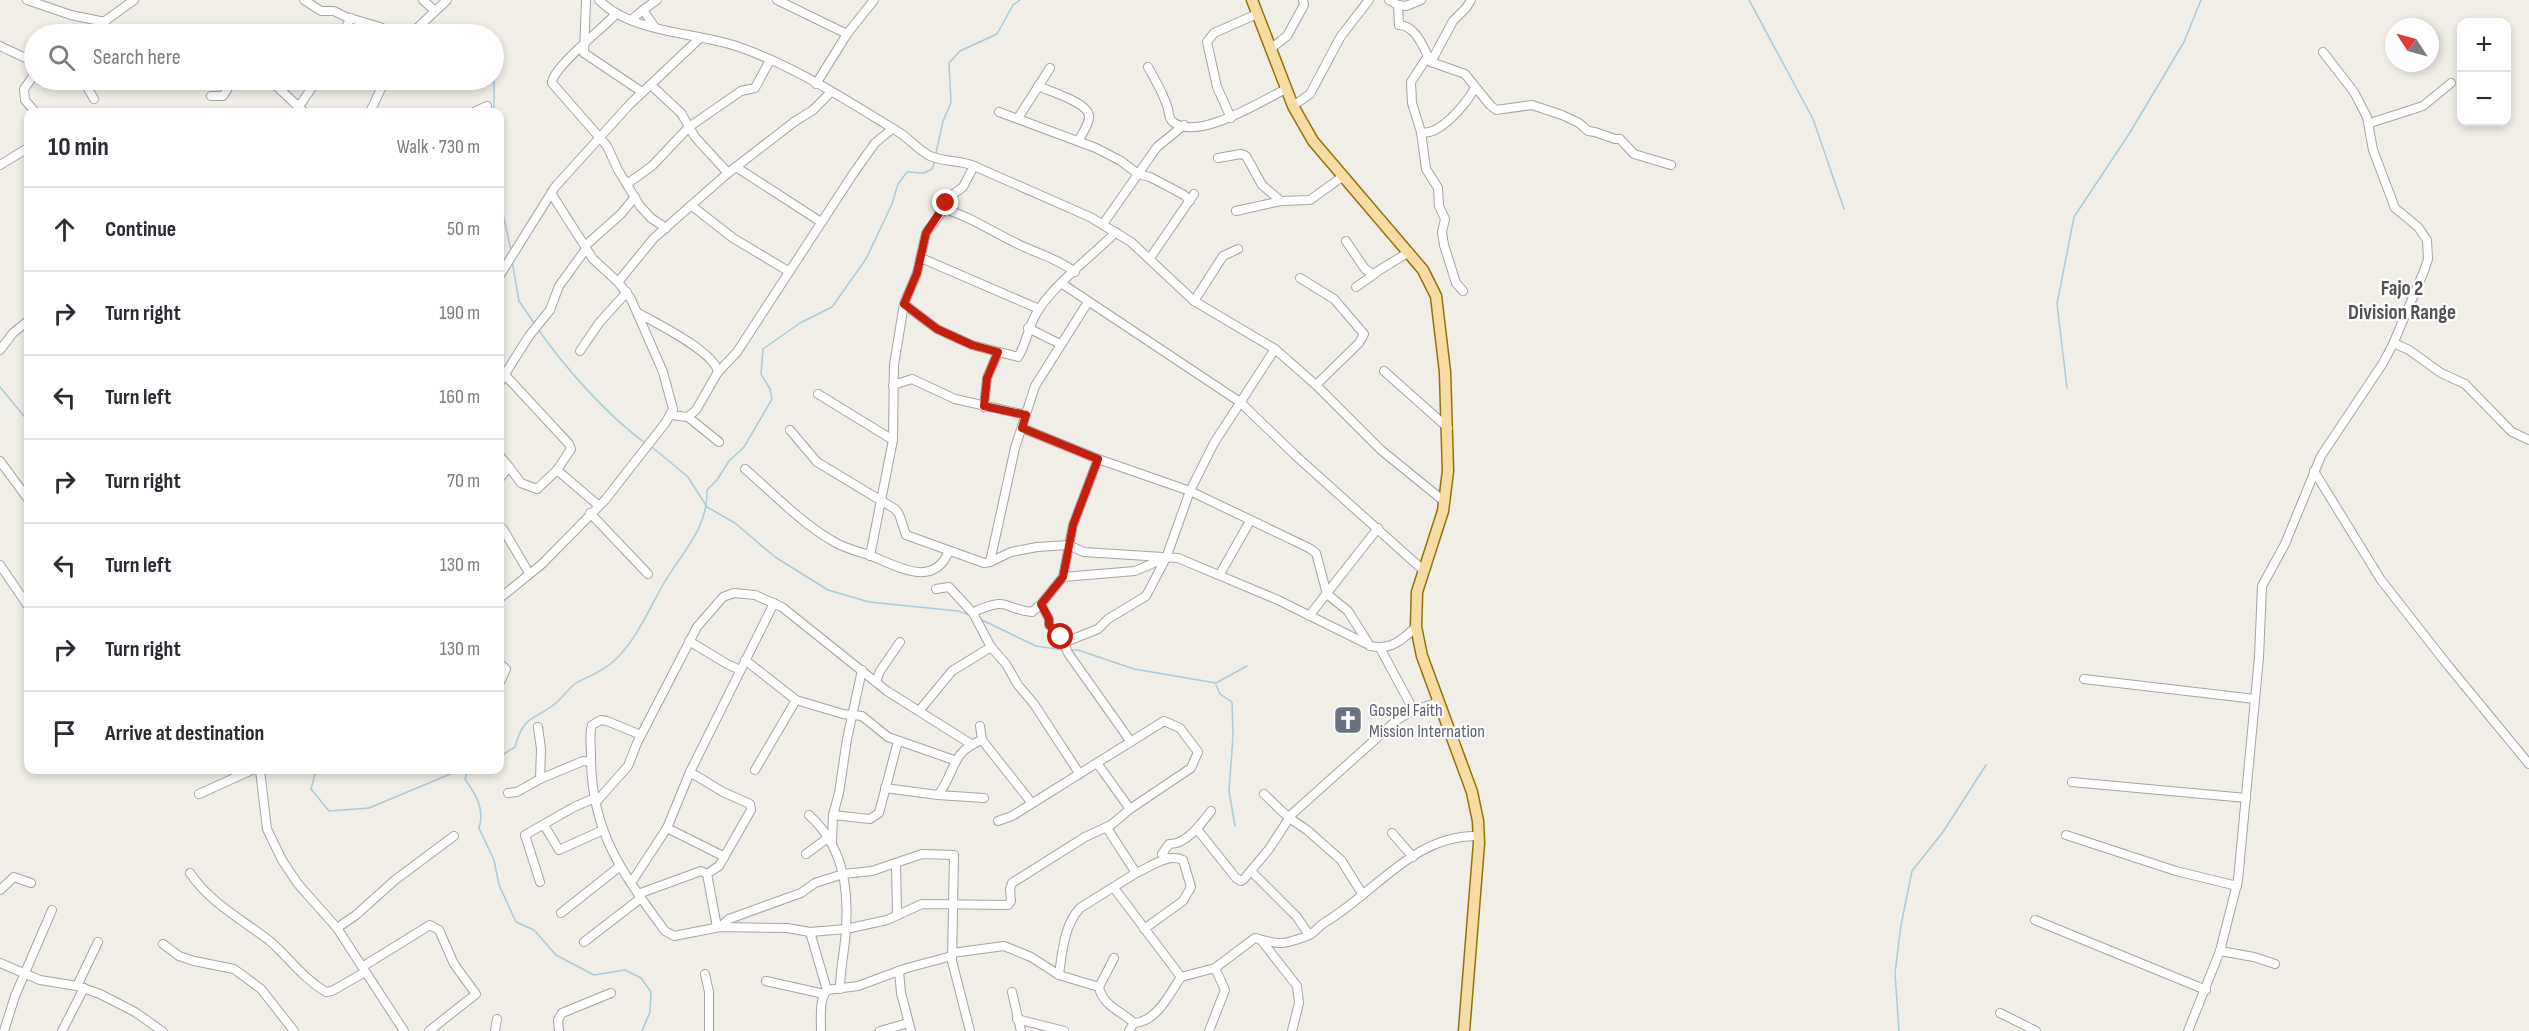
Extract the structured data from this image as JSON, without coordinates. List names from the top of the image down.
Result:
{
  "districts": ["Fajo 2 Division Range"],
  "places": {
    "church": ["Gospel Faith Mission Internation"]
  },
  "north": "top left",
  "page": {
    "map_buttons": ["+", "−"],
    "search": "Search here",
    "heading": ["10 min", "Walk · 730 m"],
    "list": [
      ["Continue", "50 m"],
      ["Turn right", "190 m"],
      ["Turn left", "160 m"],
      ["Turn right", "70 m"],
      ["Turn left", "130 m"],
      ["Turn right", "130 m"],
      "Arrive at destination"
    ]
  }
}
